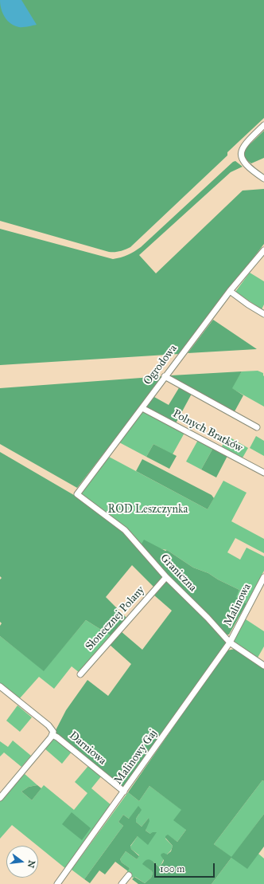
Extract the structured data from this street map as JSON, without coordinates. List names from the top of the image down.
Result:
{
  "streets": {
    "street": [
      "Ogrodowa",
      "Polnych Bratków",
      "Graniczna",
      "Malinowa",
      "Słonecznej Polany",
      "Darniowa",
      "Malinowy Gaj"
    ]
  },
  "crossings": [
    ["Ogrodowa", "Polnych Bratków"],
    ["Ogrodowa", "Graniczna"],
    ["Graniczna", "Malinowa"],
    ["Graniczna", "Słonecznej Polany"],
    ["Graniczna", "Malinowy Gaj"],
    ["Malinowa", "Malinowy Gaj"],
    ["Darniowa", "Malinowy Gaj"]
  ],
  "parks": ["ROD Leszczynka"],
  "scale_bar": "100 m",
  "north": "right"
}
